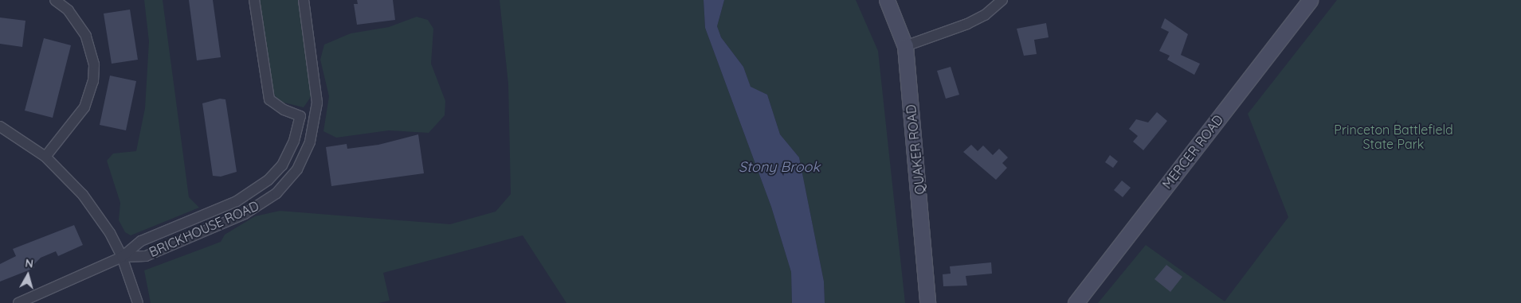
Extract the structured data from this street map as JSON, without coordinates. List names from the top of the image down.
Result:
{
  "streets": {
    "main road": ["QUAKER ROAD", "MERCER ROAD"],
    "street": ["BRICKHOUSE ROAD"]
  },
  "water": ["Stony Brook"],
  "parks": ["Princeton Battlefield State Park"],
  "north": "top"
}
